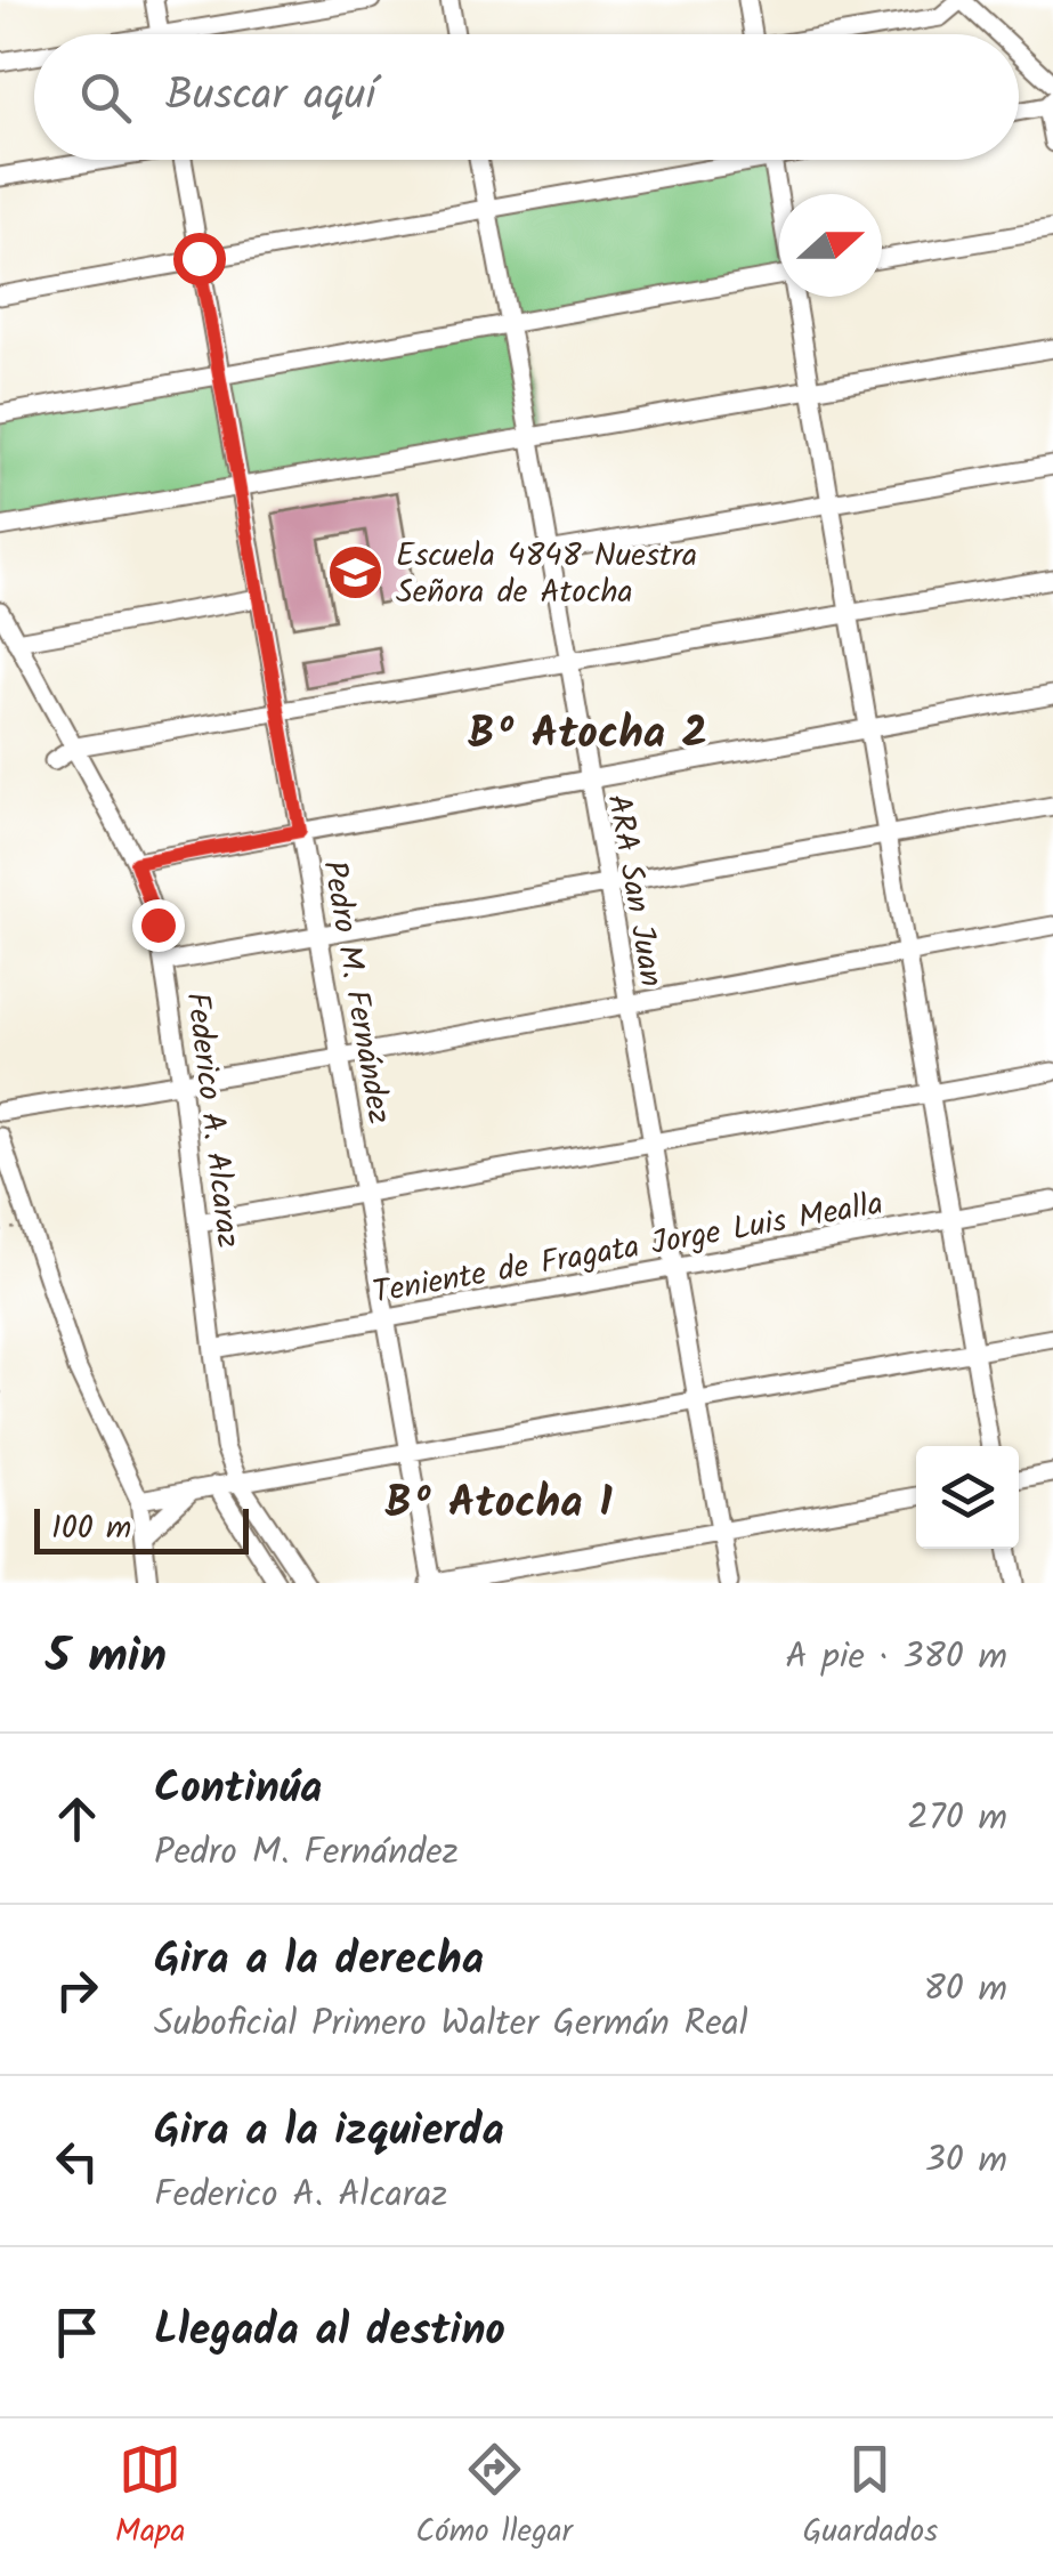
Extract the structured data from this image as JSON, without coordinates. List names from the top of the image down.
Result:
{
  "streets": {
    "street": [
      "ARA San Juan",
      "Pedro M. Fernández",
      "Federico A. Alcaraz",
      "Teniente de Fragata Jorge Luis Mealla"
    ]
  },
  "crossings": [
    ["ARA San Juan", "Teniente de Fragata Jorge Luis Mealla"],
    ["Pedro M. Fernández", "Teniente de Fragata Jorge Luis Mealla"],
    ["Federico A. Alcaraz", "Teniente de Fragata Jorge Luis Mealla"]
  ],
  "districts": ["Bº Atocha 2", "Bº Atocha 1"],
  "places": {
    "school or university": ["Escuela 4848 Nuestra Señora de Atocha"]
  },
  "scale_bar": "100 m",
  "north": "right",
  "page": {
    "search": "Buscar aquí",
    "scale": "100 m",
    "heading": ["5 min", "A pie · 380 m"],
    "list": [
      ["Continúa", "Pedro M. Fernández", "270 m"],
      ["Gira a la derecha", "Suboficial Primero Walter Germán Real", "80 m"],
      ["Gira a la izquierda", "Federico A. Alcaraz", "30 m"],
      "Llegada al destino"
    ],
    "nav": ["Mapa", "Cómo llegar", "Guardados"]
  }
}
